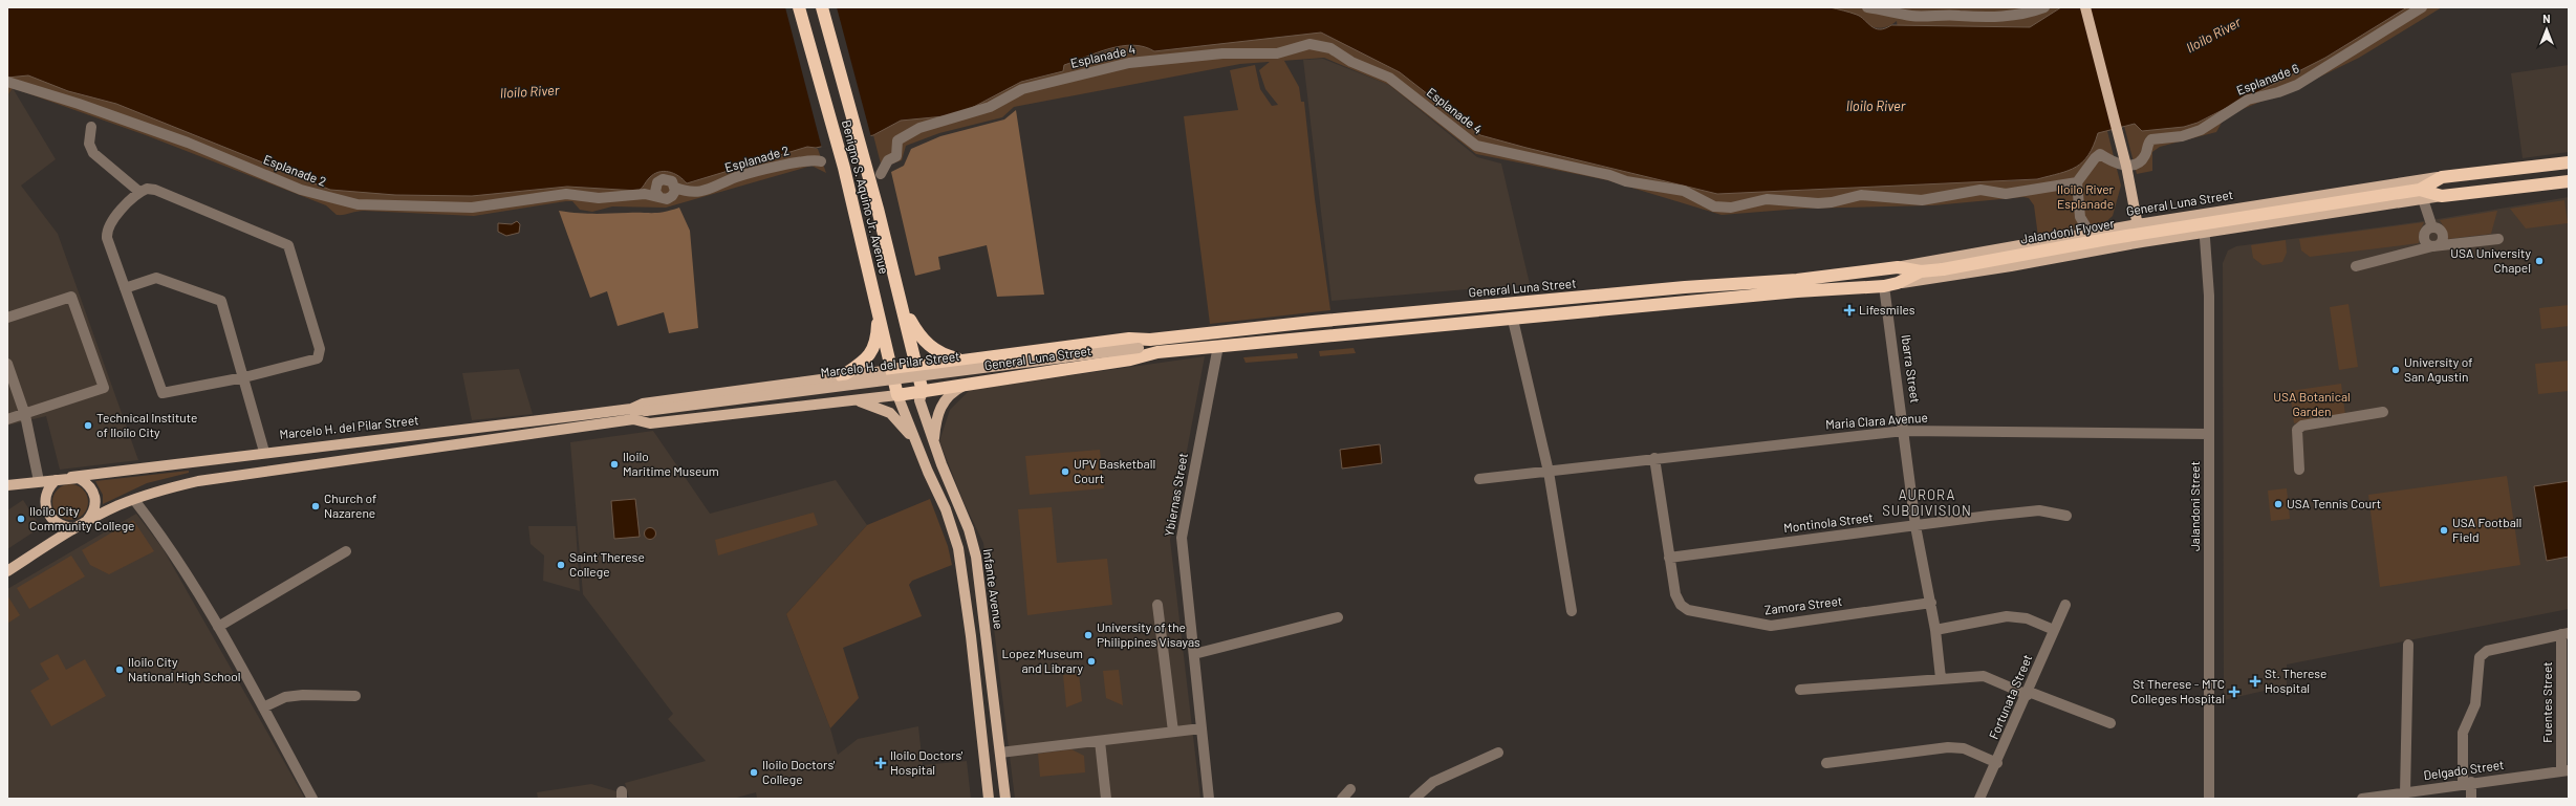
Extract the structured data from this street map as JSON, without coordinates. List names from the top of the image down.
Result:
{
  "streets": {
    "highway": [
      "Benigno S. Aquino Jr. Avenue",
      "General Luna Street",
      "Jalandoni Flyover",
      "Marcelo H. del Pilar Street"
    ],
    "main road": ["Infante Avenue"],
    "street": [
      "Esplanade 4",
      "Esplanade 6",
      "Esplanade 2",
      "Ibarra Street",
      "Maria Clara Avenue",
      "Ybiernas Street",
      "Jalandoni Street",
      "Montinola Street",
      "Zamora Street",
      "Fortunata Street",
      "Fuentes Street",
      "Delgado Street"
    ]
  },
  "crossings": [
    ["Benigno S. Aquino Jr. Avenue", "General Luna Street"],
    ["Benigno S. Aquino Jr. Avenue", "Marcelo H. del Pilar Street"],
    ["Benigno S. Aquino Jr. Avenue", "Infante Avenue"],
    ["General Luna Street", "Jalandoni Flyover"],
    ["General Luna Street", "Marcelo H. del Pilar Street"],
    ["General Luna Street", "Ibarra Street"],
    ["General Luna Street", "Ybiernas Street"],
    ["General Luna Street", "Jalandoni Street"],
    ["General Luna Street", "Infante Avenue"],
    ["Marcelo H. del Pilar Street", "Infante Avenue"],
    ["Ibarra Street", "Maria Clara Avenue"],
    ["Ibarra Street", "Montinola Street"],
    ["Ibarra Street", "Zamora Street"],
    ["Maria Clara Avenue", "Jalandoni Street"],
    ["Maria Clara Avenue", "Zamora Street"],
    ["Montinola Street", "Zamora Street"],
    ["Fuentes Street", "Delgado Street"]
  ],
  "districts": ["AURORA SUBDIVISION"],
  "water": ["Iloilo River"],
  "parks": ["Iloilo River Esplanade", "USA Botanical Garden"],
  "places": {
    "other": [
      "USA University Chapel",
      "University of San Agustin",
      "Technical Institute of Iloilo City",
      "Iloilo Maritime Museum",
      "UPV Basketball Court",
      "USA Tennis Court",
      "Church of Nazarene",
      "Iloilo City Community College",
      "USA Football Field",
      "Saint Therese College",
      "University of the Philippines Visayas",
      "Lopez Museum and Library",
      "Iloilo City National High School",
      "Iloilo Doctors' College"
    ],
    "health": [
      "Lifesmiles",
      "St. Therese Hospital",
      "St Therese - MTC Colleges Hospital",
      "Iloilo Doctors' Hospital"
    ]
  },
  "north": "top"
}
